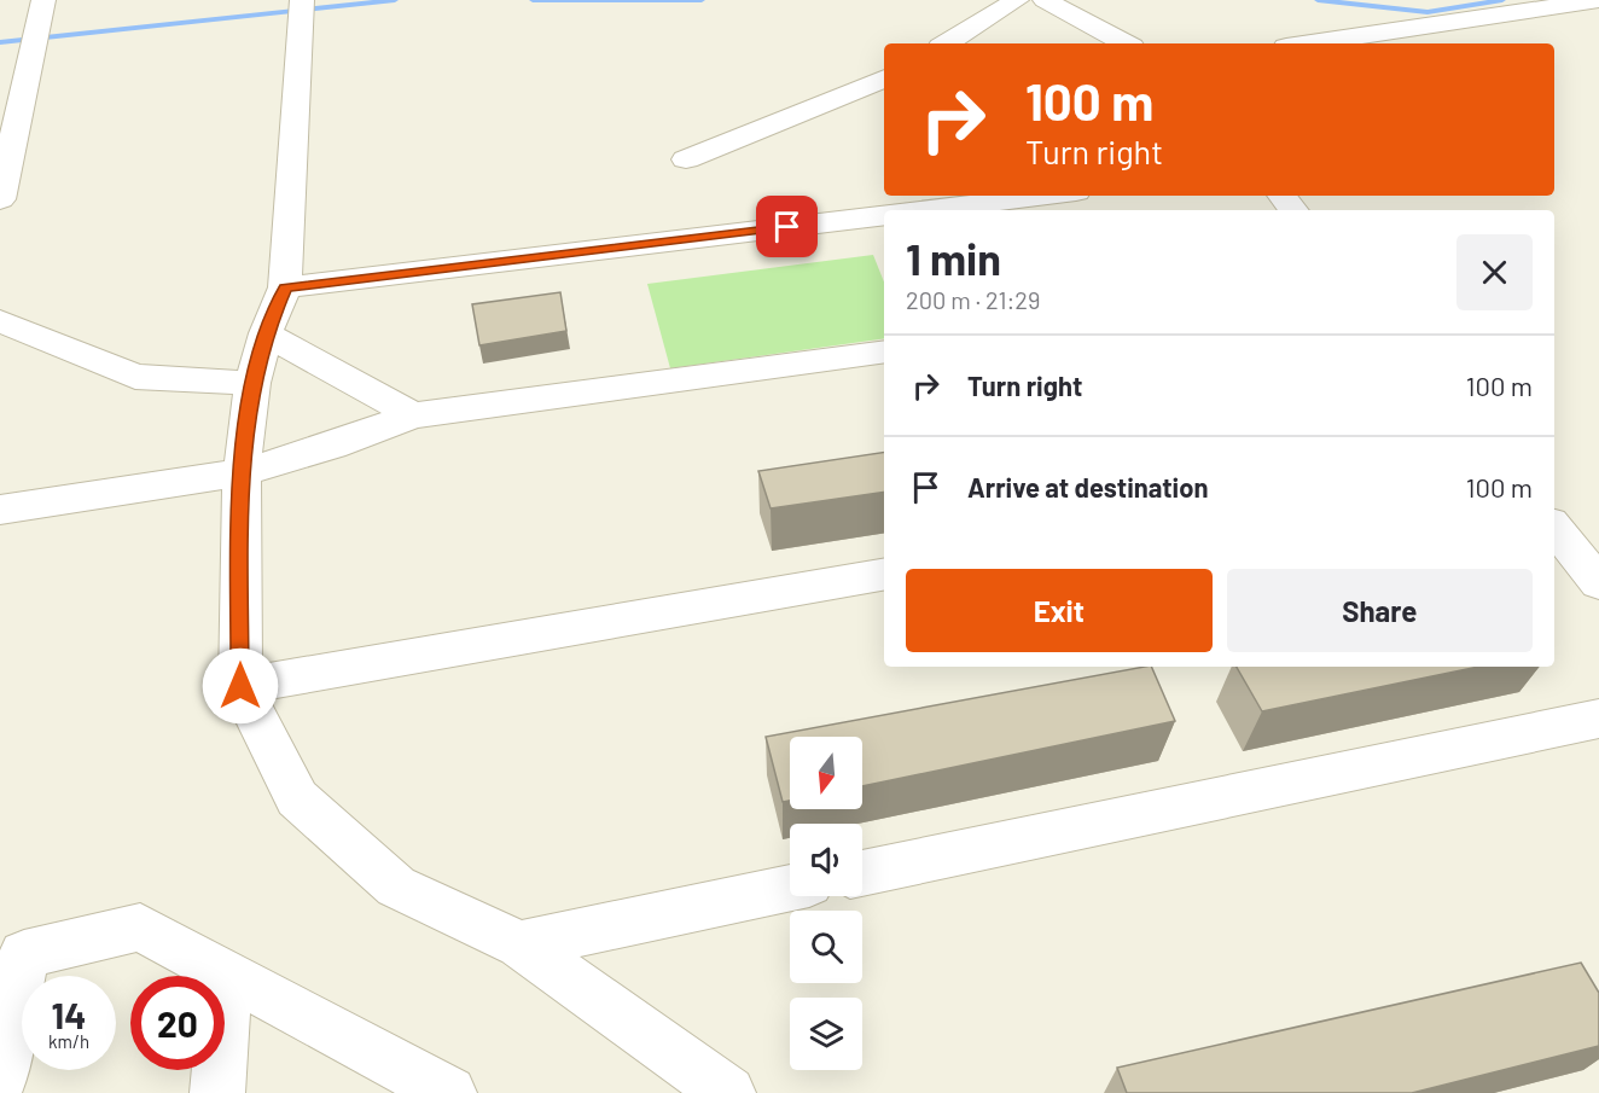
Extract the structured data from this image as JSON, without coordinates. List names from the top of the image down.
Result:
{
  "north": "bottom",
  "page": {
    "turn": ["100 m", "Turn right"],
    "heading": ["1 min", "200 m · 21:29"],
    "list": [
      {
        "name": "Turn right",
        "value": "100 m"
      },
      {
        "name": "Arrive at destination",
        "value": "100 m"
      }
    ],
    "buttons": ["Exit", "Share"],
    "speed": "14 km/h",
    "limit": "20"
  }
}
